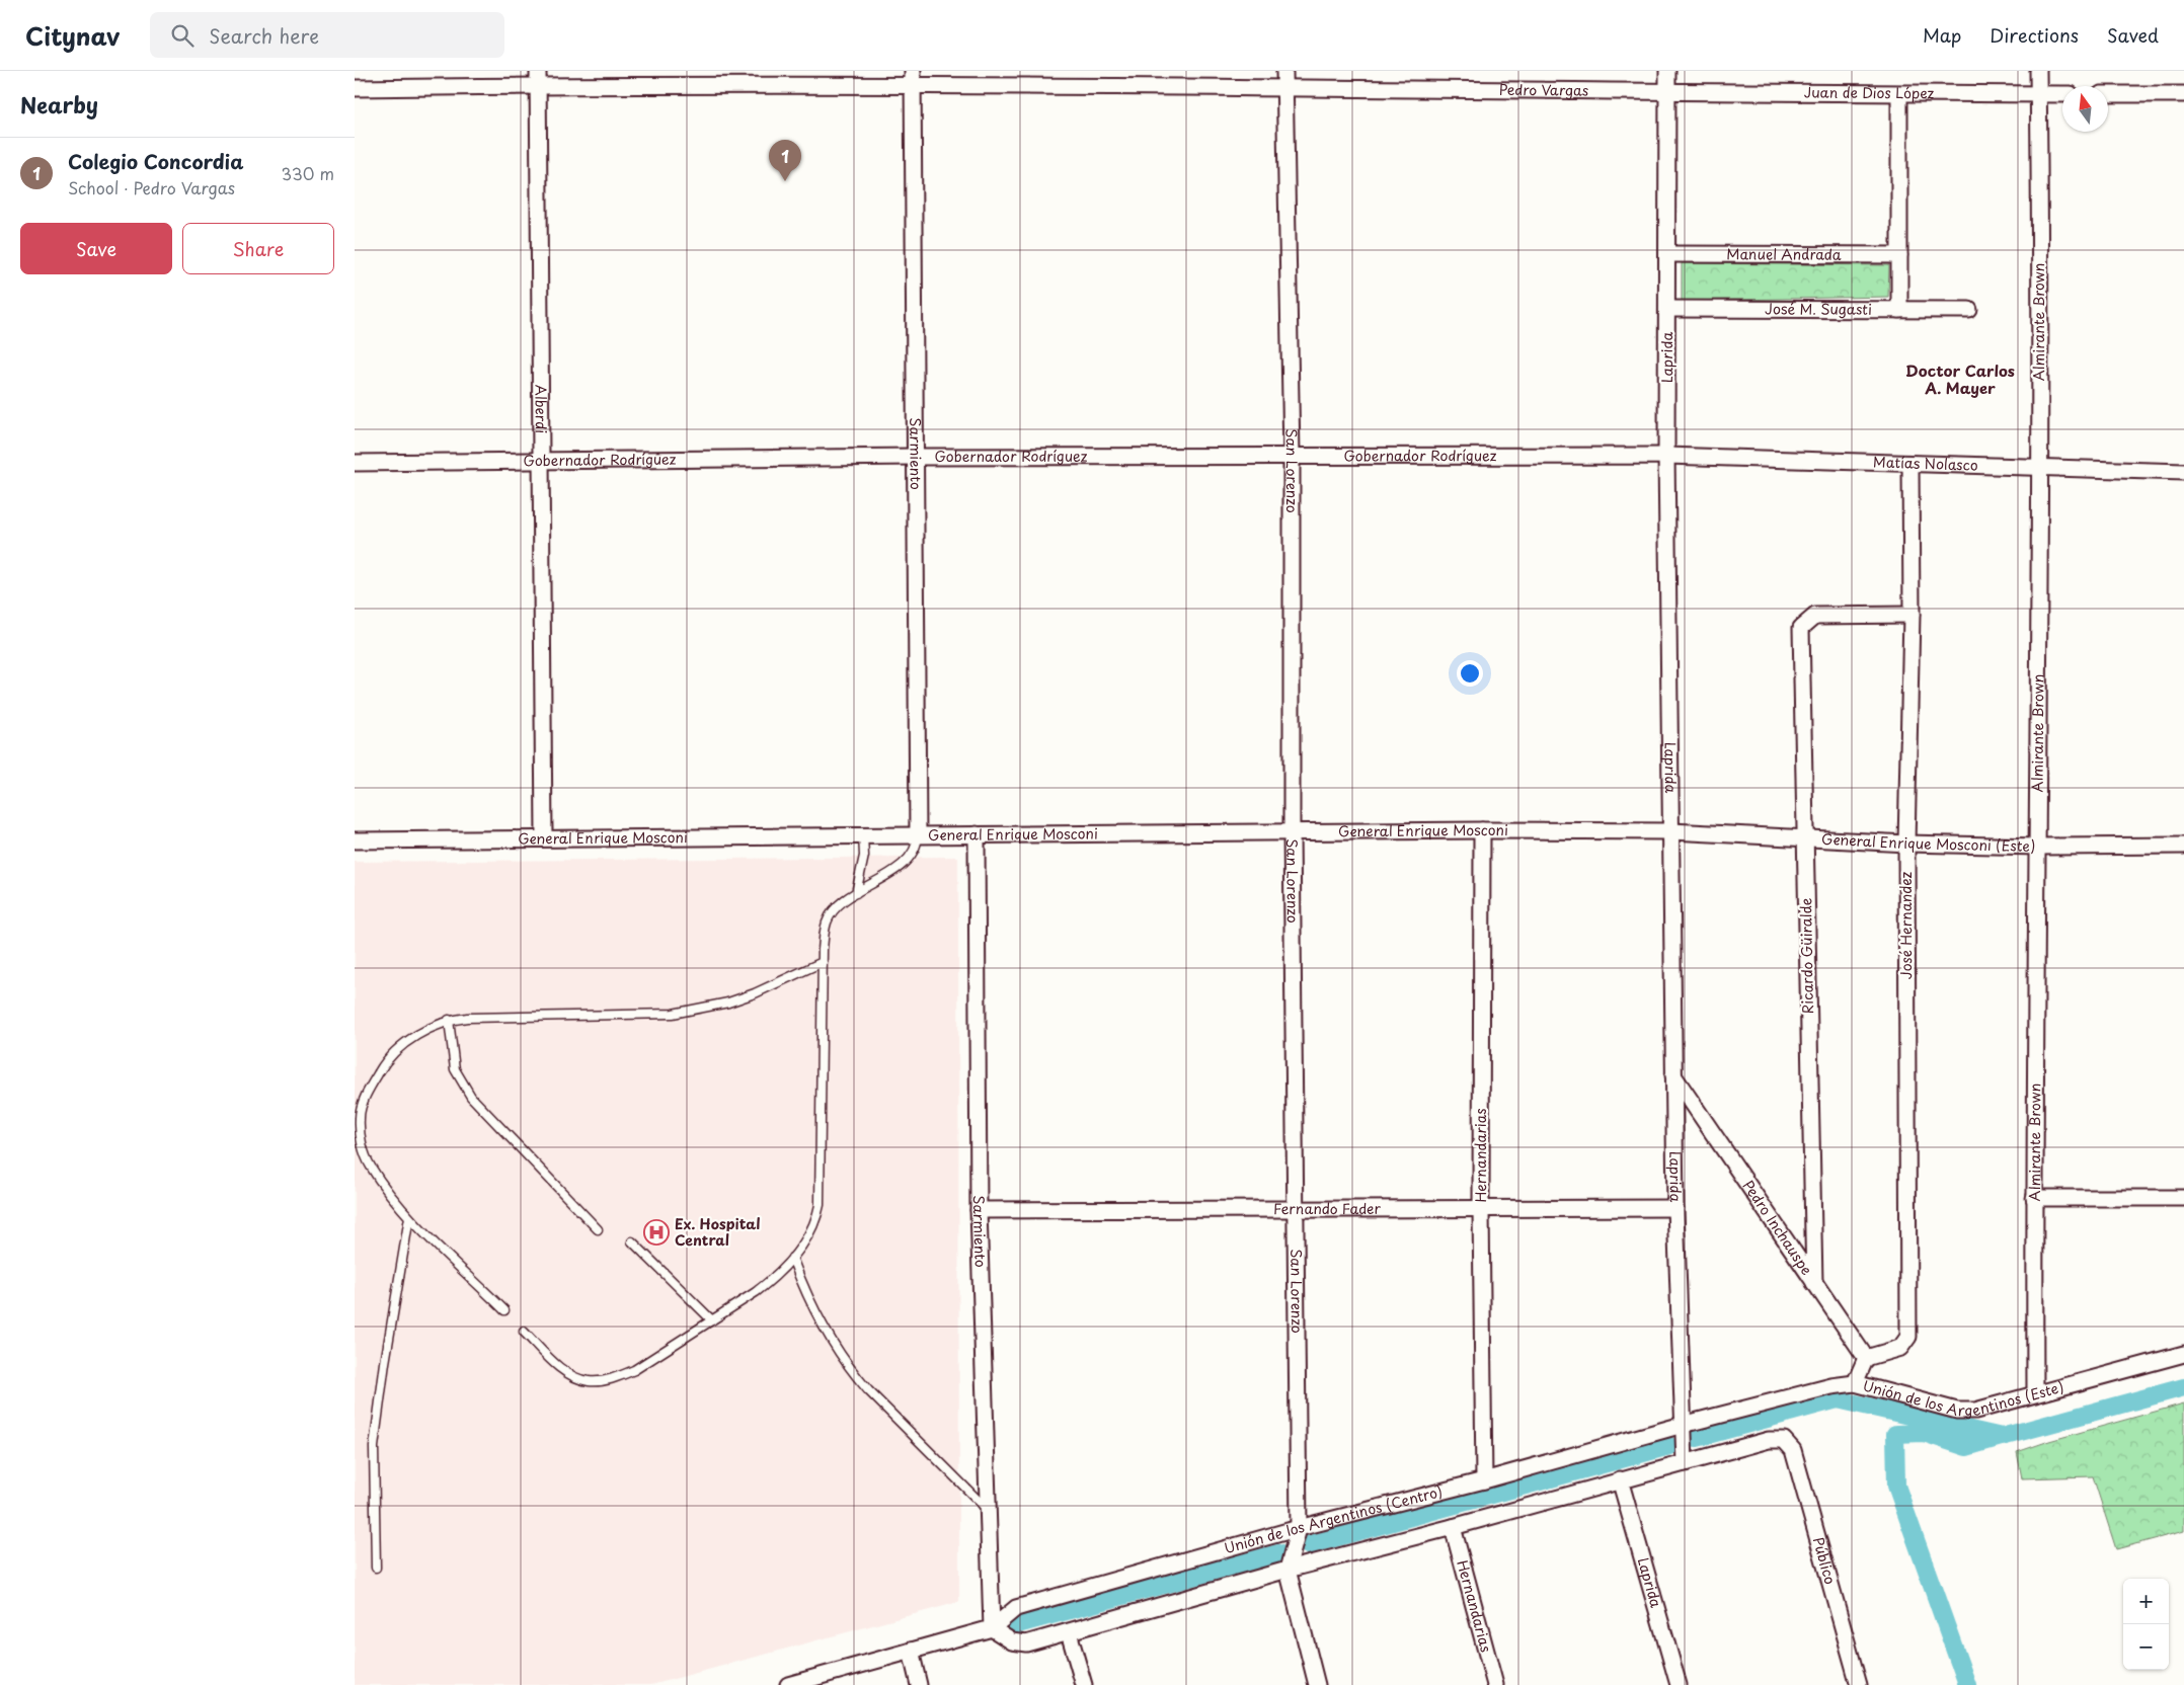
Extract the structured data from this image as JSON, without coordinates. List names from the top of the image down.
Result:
{
  "streets": {
    "street": [
      "Pedro Vargas",
      "Juan de Dios López",
      "Manuel Andrada",
      "José M. Sugasti",
      "Almirante Brown",
      "Laprida",
      "Alberdi",
      "Sarmiento",
      "Gobernador Rodríguez",
      "Matías Nolasco",
      "San Lorenzo",
      "General Enrique Mosconi",
      "General Enrique Mosconi (Este)",
      "José Hernandez",
      "Ricardo Güiralde",
      "Hernandarias",
      "Fernando Fader",
      "Pedro Inchauspe",
      "Unión de los Argentinos (Este)",
      "Unión de los Argentinos (Centro)",
      "Público"
    ]
  },
  "crossings": [
    ["Pedro Vargas", "Juan de Dios López"],
    ["Pedro Vargas", "Laprida"],
    ["Pedro Vargas", "Alberdi"],
    ["Pedro Vargas", "Sarmiento"],
    ["Pedro Vargas", "San Lorenzo"],
    ["Juan de Dios López", "Almirante Brown"],
    ["Juan de Dios López", "Laprida"],
    ["Manuel Andrada", "Laprida"],
    ["José M. Sugasti", "Laprida"],
    ["Almirante Brown", "Matías Nolasco"],
    ["Almirante Brown", "General Enrique Mosconi (Este)"],
    ["Almirante Brown", "Unión de los Argentinos (Este)"],
    ["Laprida", "Gobernador Rodríguez"],
    ["Laprida", "Matías Nolasco"],
    ["Laprida", "General Enrique Mosconi"],
    ["Laprida", "General Enrique Mosconi (Este)"],
    ["Laprida", "Fernando Fader"],
    ["Laprida", "Pedro Inchauspe"],
    ["Laprida", "Unión de los Argentinos (Este)"],
    ["Laprida", "Unión de los Argentinos (Centro)"],
    ["Laprida", "Público"],
    ["Alberdi", "Gobernador Rodríguez"],
    ["Alberdi", "General Enrique Mosconi"],
    ["Sarmiento", "Gobernador Rodríguez"],
    ["Sarmiento", "General Enrique Mosconi"],
    ["Sarmiento", "Fernando Fader"],
    ["Sarmiento", "Unión de los Argentinos (Centro)"],
    ["Gobernador Rodríguez", "Matías Nolasco"],
    ["Gobernador Rodríguez", "San Lorenzo"],
    ["Matías Nolasco", "José Hernandez"],
    ["San Lorenzo", "General Enrique Mosconi"],
    ["San Lorenzo", "Fernando Fader"],
    ["San Lorenzo", "Unión de los Argentinos (Centro)"],
    ["General Enrique Mosconi", "General Enrique Mosconi (Este)"],
    ["General Enrique Mosconi", "Hernandarias"],
    ["General Enrique Mosconi (Este)", "José Hernandez"],
    ["General Enrique Mosconi (Este)", "Ricardo Güiralde"],
    ["José Hernandez", "Ricardo Güiralde"],
    ["José Hernandez", "Pedro Inchauspe"],
    ["Ricardo Güiralde", "Pedro Inchauspe"],
    ["Hernandarias", "Fernando Fader"],
    ["Hernandarias", "Unión de los Argentinos (Centro)"],
    ["Unión de los Argentinos (Este)", "Unión de los Argentinos (Centro)"]
  ],
  "districts": ["Doctor Carlos A. Mayer"],
  "places": {
    "hospital": ["Ex. Hospital Central"]
  },
  "north": "top",
  "page": {
    "header": "Citynav",
    "search": "Search here",
    "nav": ["Map", "Directions", "Saved"],
    "heading": "Nearby",
    "list": [
      {
        "mark": "1",
        "name": "Colegio Concordia",
        "note": "School · Pedro Vargas",
        "value": "330 m"
      }
    ],
    "pins": "1",
    "buttons": ["Save", "Share"],
    "map_buttons": ["+", "−"]
  }
}
